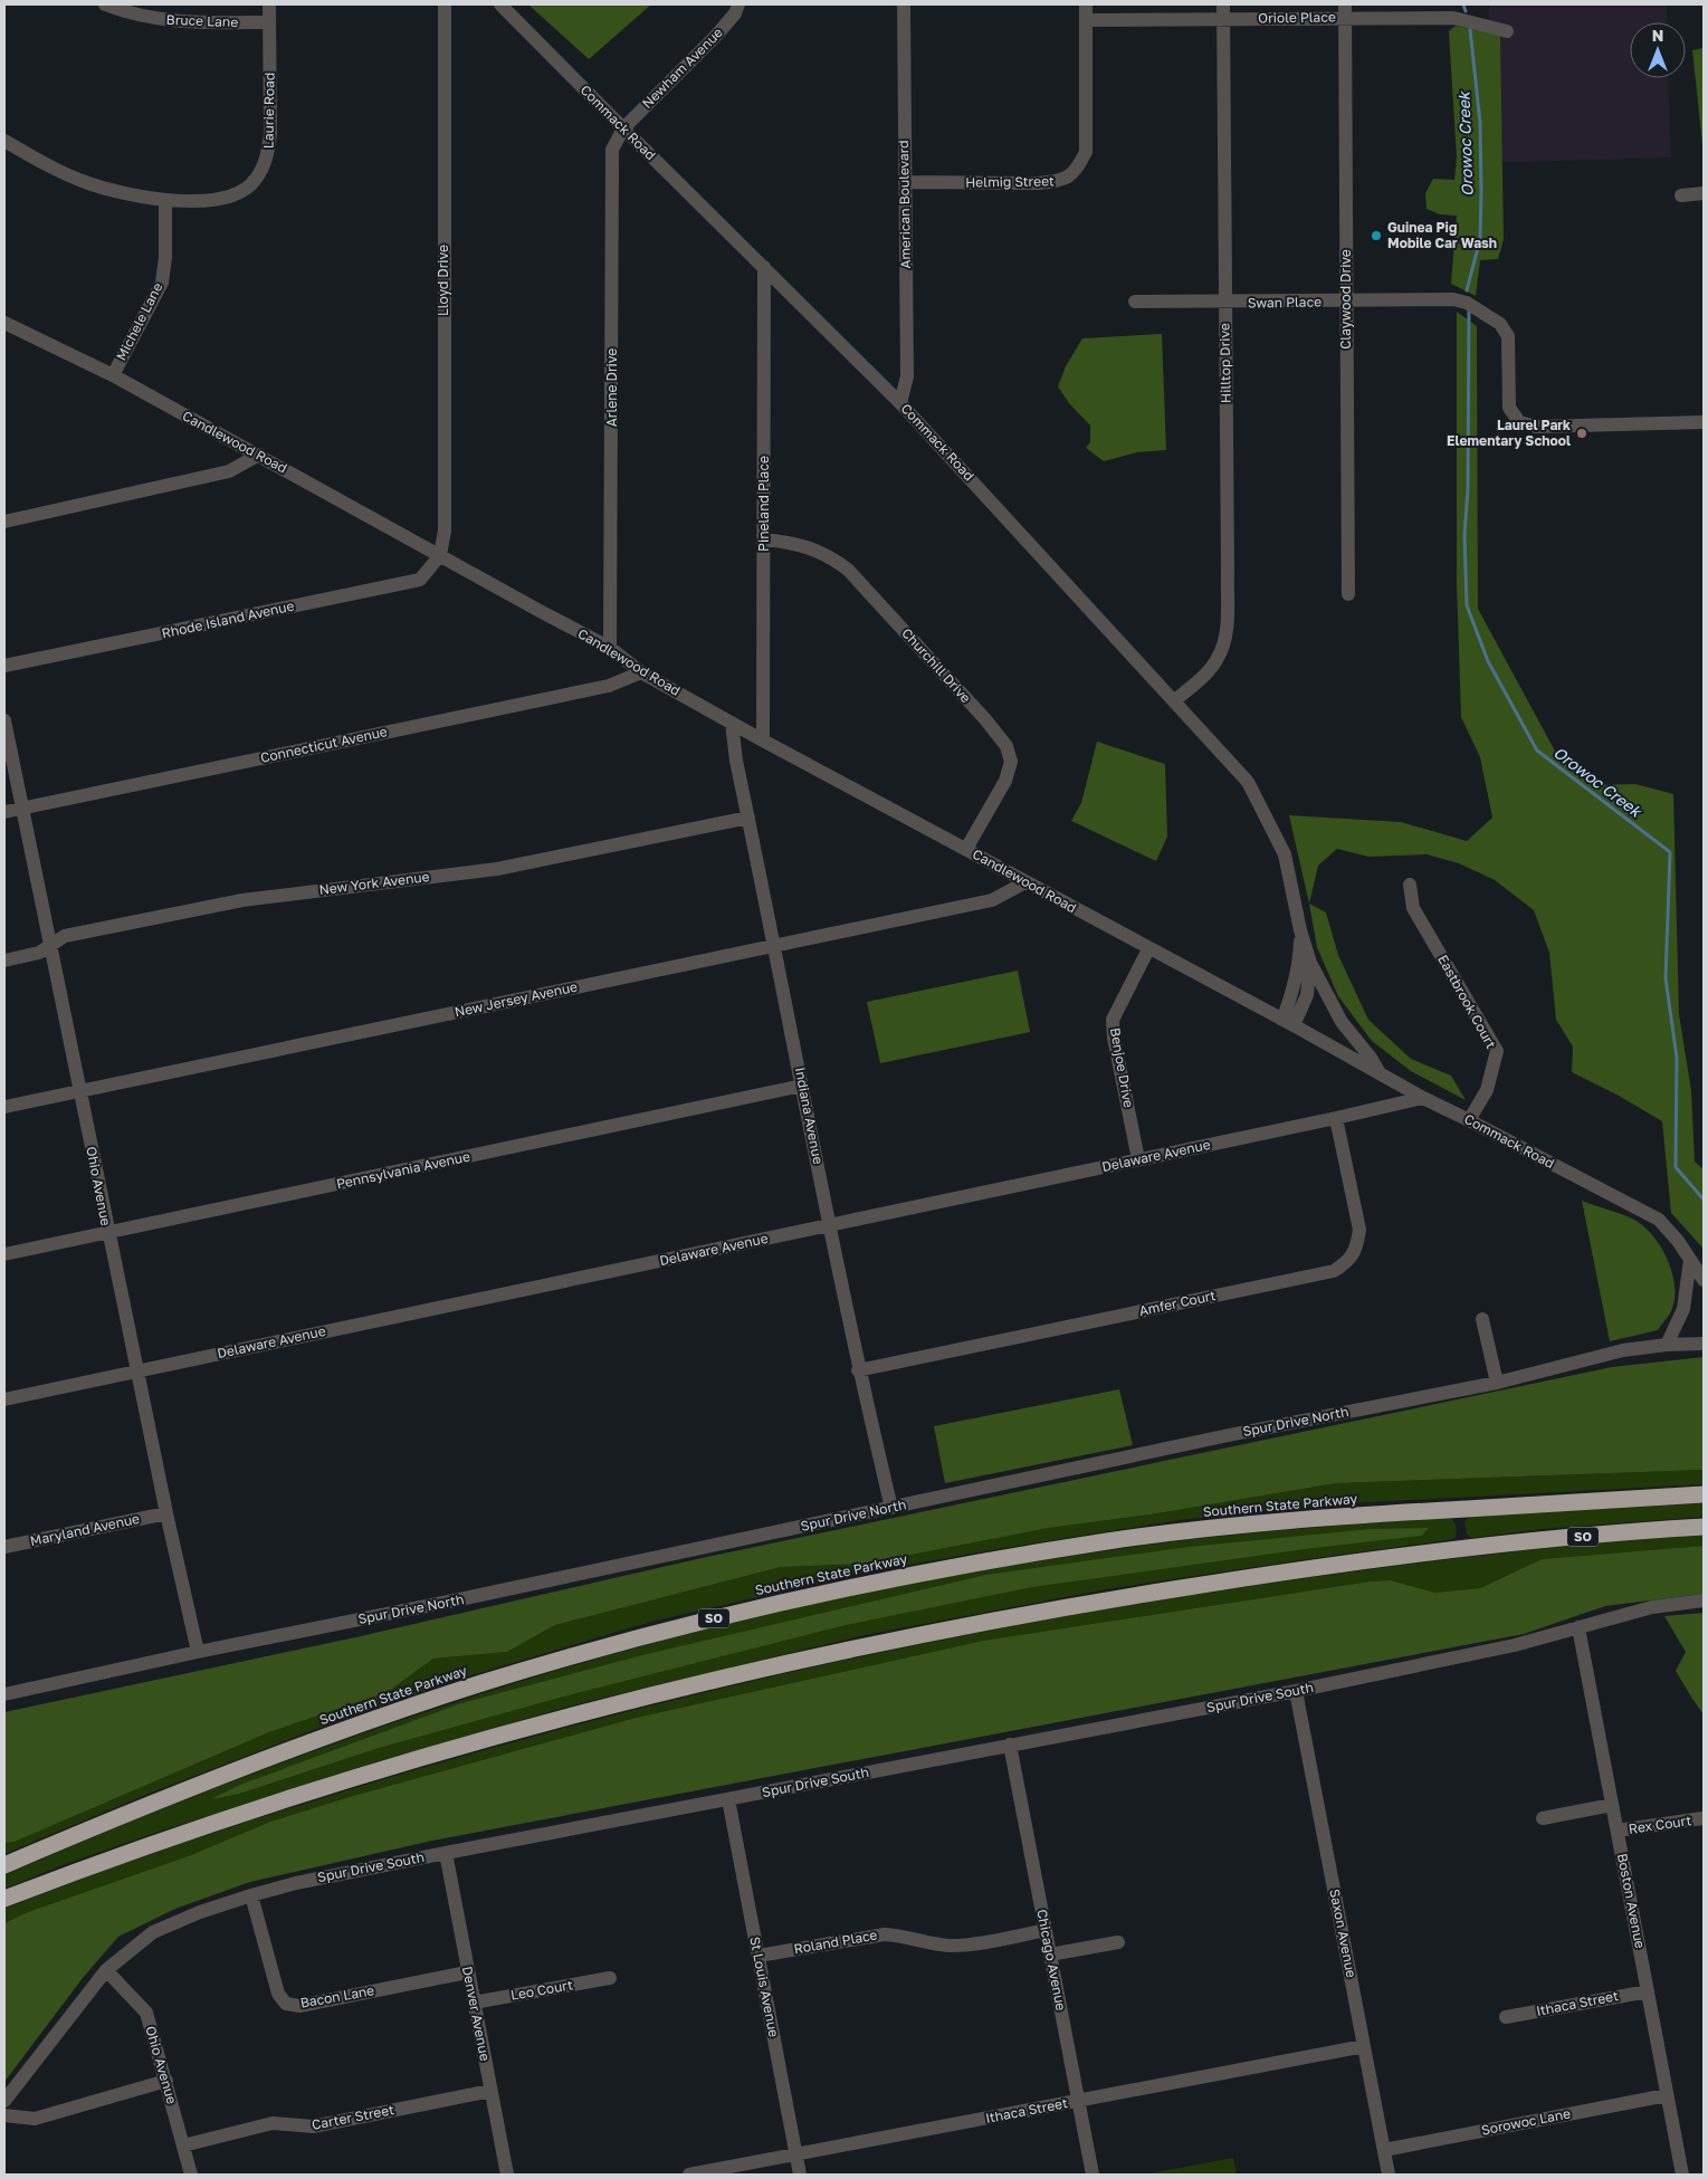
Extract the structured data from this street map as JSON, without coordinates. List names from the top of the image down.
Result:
{
  "streets": {
    "highway": ["Southern State Parkway", "SO"],
    "street": [
      "Oriole Place",
      "Bruce Lane",
      "Newham Avenue",
      "Laurie Road",
      "Commack Road",
      "Helmig Street",
      "American Boulevard",
      "Lloyd Drive",
      "Claywood Drive",
      "Swan Place",
      "Michele Lane",
      "Hilltop Drive",
      "Arlene Drive",
      "Candlewood Road",
      "Pineland Place",
      "Rhode Island Avenue",
      "Churchill Drive",
      "Connecticut Avenue",
      "New York Avenue",
      "New Jersey Avenue",
      "Eastbrook Court",
      "Benjoe Drive",
      "Indiana Avenue",
      "Delaware Avenue",
      "Pennsylvania Avenue",
      "Ohio Avenue",
      "Amfer Court",
      "Spur Drive North",
      "Maryland Avenue",
      "Spur Drive South",
      "Rex Court",
      "Boston Avenue",
      "Saxon Avenue",
      "Roland Place",
      "Chicago Avenue",
      "St Louis Avenue",
      "Leo Court",
      "Bacon Lane",
      "Ithaca Street",
      "Denver Avenue",
      "Carter Street",
      "Sorowoc Lane"
    ]
  },
  "crossings": [
    ["Oriole Place", "Helmig Street"],
    ["Oriole Place", "Claywood Drive"],
    ["Oriole Place", "Hilltop Drive"],
    ["Bruce Lane", "Laurie Road"],
    ["Newham Avenue", "Commack Road"],
    ["Newham Avenue", "Arlene Drive"],
    ["Laurie Road", "Michele Lane"],
    ["Commack Road", "American Boulevard"],
    ["Commack Road", "Hilltop Drive"],
    ["Commack Road", "Arlene Drive"],
    ["Commack Road", "Candlewood Road"],
    ["Commack Road", "Pineland Place"],
    ["Commack Road", "Eastbrook Court"],
    ["Commack Road", "Delaware Avenue"],
    ["Helmig Street", "American Boulevard"],
    ["Lloyd Drive", "Candlewood Road"],
    ["Lloyd Drive", "Rhode Island Avenue"],
    ["Claywood Drive", "Swan Place"],
    ["Swan Place", "Hilltop Drive"],
    ["Michele Lane", "Candlewood Road"],
    ["Arlene Drive", "Candlewood Road"],
    ["Candlewood Road", "Pineland Place"],
    ["Candlewood Road", "Rhode Island Avenue"],
    ["Candlewood Road", "Churchill Drive"],
    ["Candlewood Road", "Connecticut Avenue"],
    ["Candlewood Road", "New Jersey Avenue"],
    ["Candlewood Road", "Benjoe Drive"],
    ["Candlewood Road", "Indiana Avenue"],
    ["Pineland Place", "Churchill Drive"],
    ["Connecticut Avenue", "Ohio Avenue"],
    ["New York Avenue", "Indiana Avenue"],
    ["New York Avenue", "Ohio Avenue"],
    ["New Jersey Avenue", "Indiana Avenue"],
    ["New Jersey Avenue", "Ohio Avenue"],
    ["Benjoe Drive", "Delaware Avenue"],
    ["Indiana Avenue", "Delaware Avenue"],
    ["Indiana Avenue", "Pennsylvania Avenue"],
    ["Indiana Avenue", "Amfer Court"],
    ["Indiana Avenue", "Spur Drive North"],
    ["Delaware Avenue", "Ohio Avenue"],
    ["Delaware Avenue", "Amfer Court"],
    ["Pennsylvania Avenue", "Ohio Avenue"],
    ["Ohio Avenue", "Spur Drive North"],
    ["Ohio Avenue", "Maryland Avenue"],
    ["Ohio Avenue", "Spur Drive South"],
    ["Ohio Avenue", "Carter Street"],
    ["Spur Drive South", "Boston Avenue"],
    ["Spur Drive South", "Saxon Avenue"],
    ["Spur Drive South", "Chicago Avenue"],
    ["Spur Drive South", "St Louis Avenue"],
    ["Spur Drive South", "Bacon Lane"],
    ["Spur Drive South", "Denver Avenue"],
    ["Rex Court", "Boston Avenue"],
    ["Boston Avenue", "Ithaca Street"],
    ["Boston Avenue", "Sorowoc Lane"],
    ["Saxon Avenue", "Ithaca Street"],
    ["Saxon Avenue", "Sorowoc Lane"],
    ["Roland Place", "Chicago Avenue"],
    ["Roland Place", "St Louis Avenue"],
    ["Chicago Avenue", "Ithaca Street"],
    ["St Louis Avenue", "Ithaca Street"],
    ["Leo Court", "Denver Avenue"],
    ["Bacon Lane", "Denver Avenue"],
    ["Denver Avenue", "Carter Street"]
  ],
  "water": ["Orowoc Creek"],
  "places": ["Guinea Pig Mobile Car Wash", "Laurel Park Elementary School"],
  "north": "top"
}
